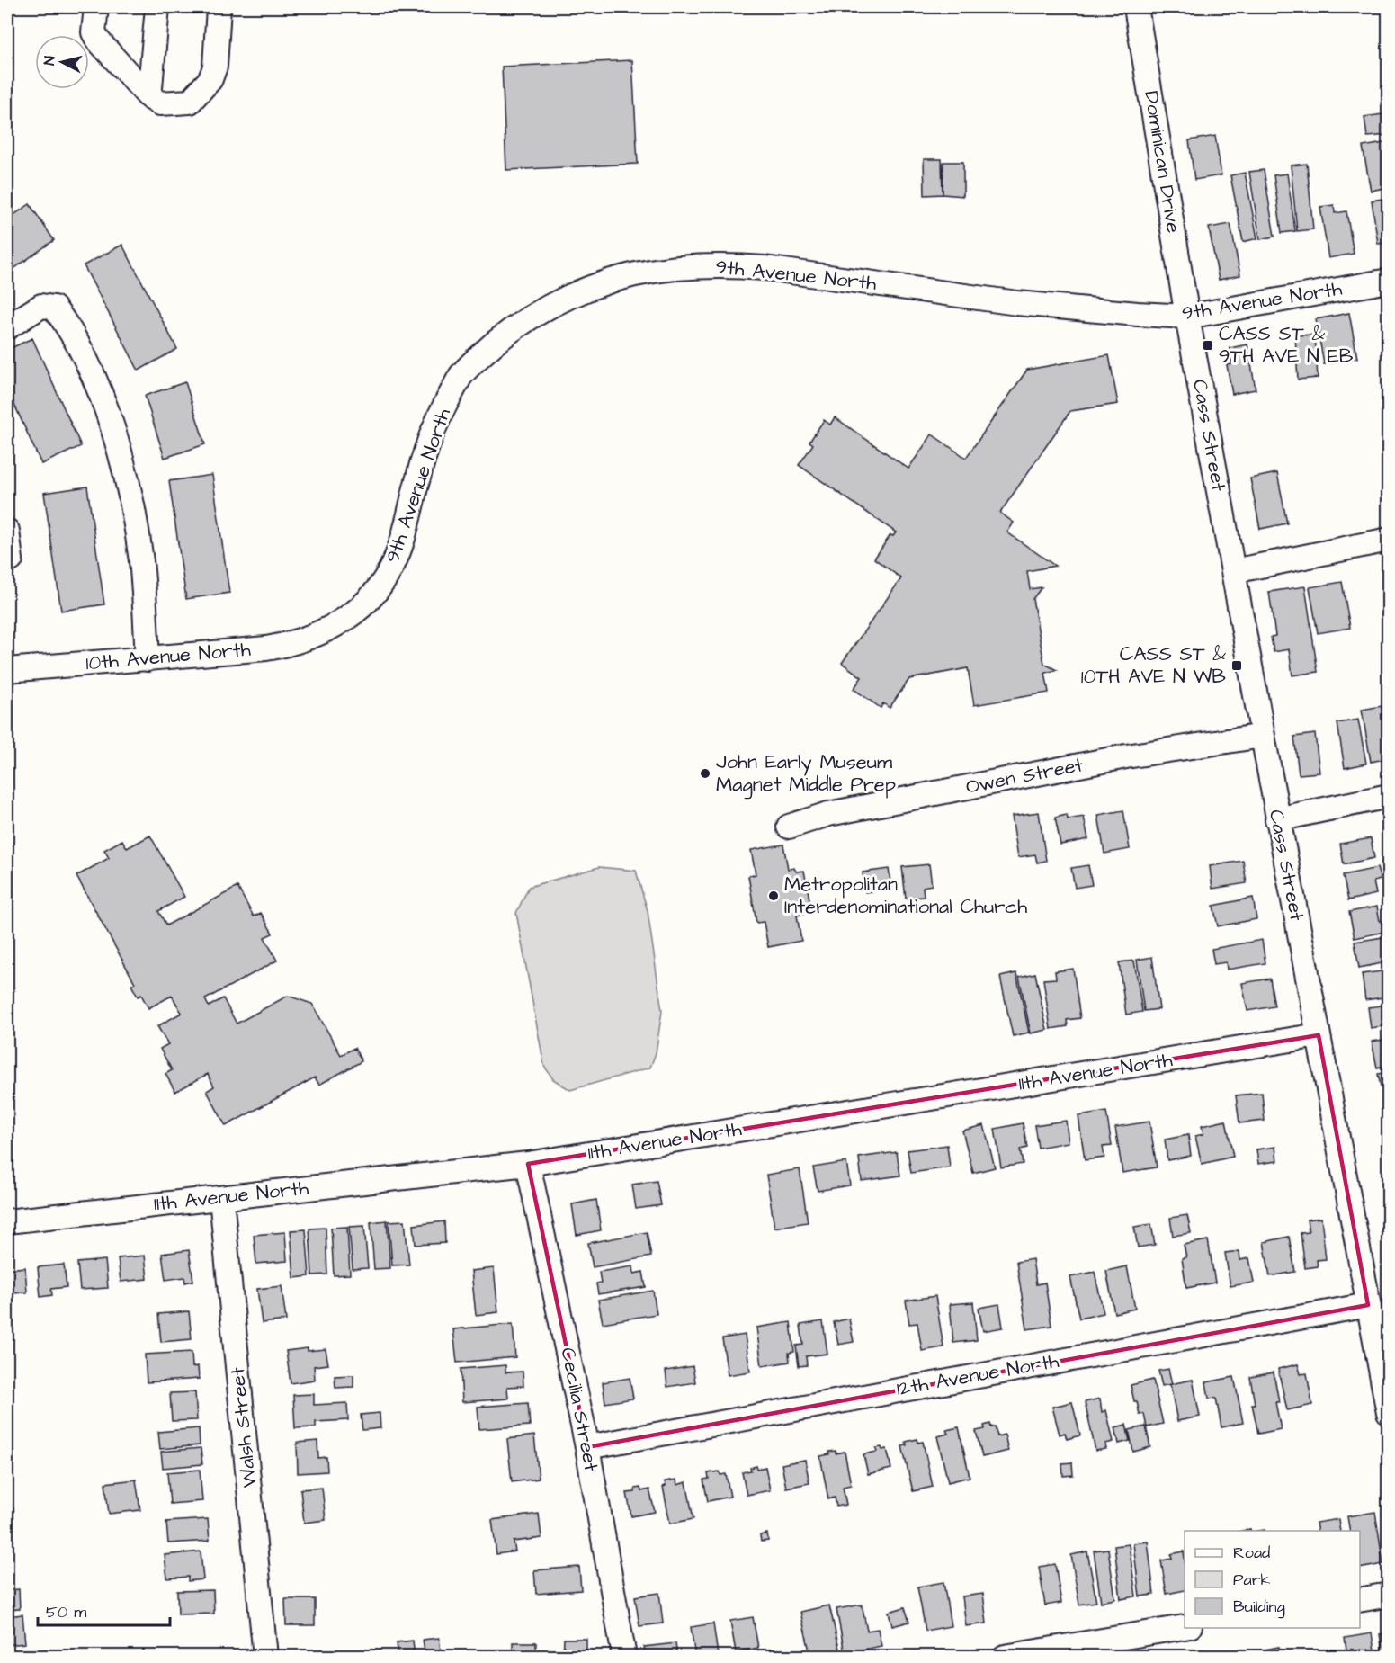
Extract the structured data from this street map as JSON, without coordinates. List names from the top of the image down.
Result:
{
  "streets": {
    "street": [
      "Dominican Drive",
      "9th Avenue North",
      "Cass Street",
      "10th Avenue North",
      "Owen Street",
      "11th Avenue North",
      "12th Avenue North",
      "Cecilia Street",
      "Walsh Street"
    ]
  },
  "crossings": [
    ["Dominican Drive", "9th Avenue North"],
    ["Dominican Drive", "Cass Street"],
    ["9th Avenue North", "Cass Street"],
    ["9th Avenue North", "10th Avenue North"],
    ["Cass Street", "Owen Street"],
    ["Cass Street", "11th Avenue North"],
    ["Cass Street", "12th Avenue North"],
    ["11th Avenue North", "Cecilia Street"],
    ["11th Avenue North", "Walsh Street"],
    ["12th Avenue North", "Cecilia Street"]
  ],
  "places": {
    "transit": ["CASS ST & 9TH AVE N EB", "CASS ST & 10TH AVE N WB"],
    "other": ["John Early Museum Magnet Middle Prep", "Metropolitan Interdenominational Church"]
  },
  "legend": ["Road", "Park", "Building"],
  "scale_bar": "50 m",
  "north": "left"
}
